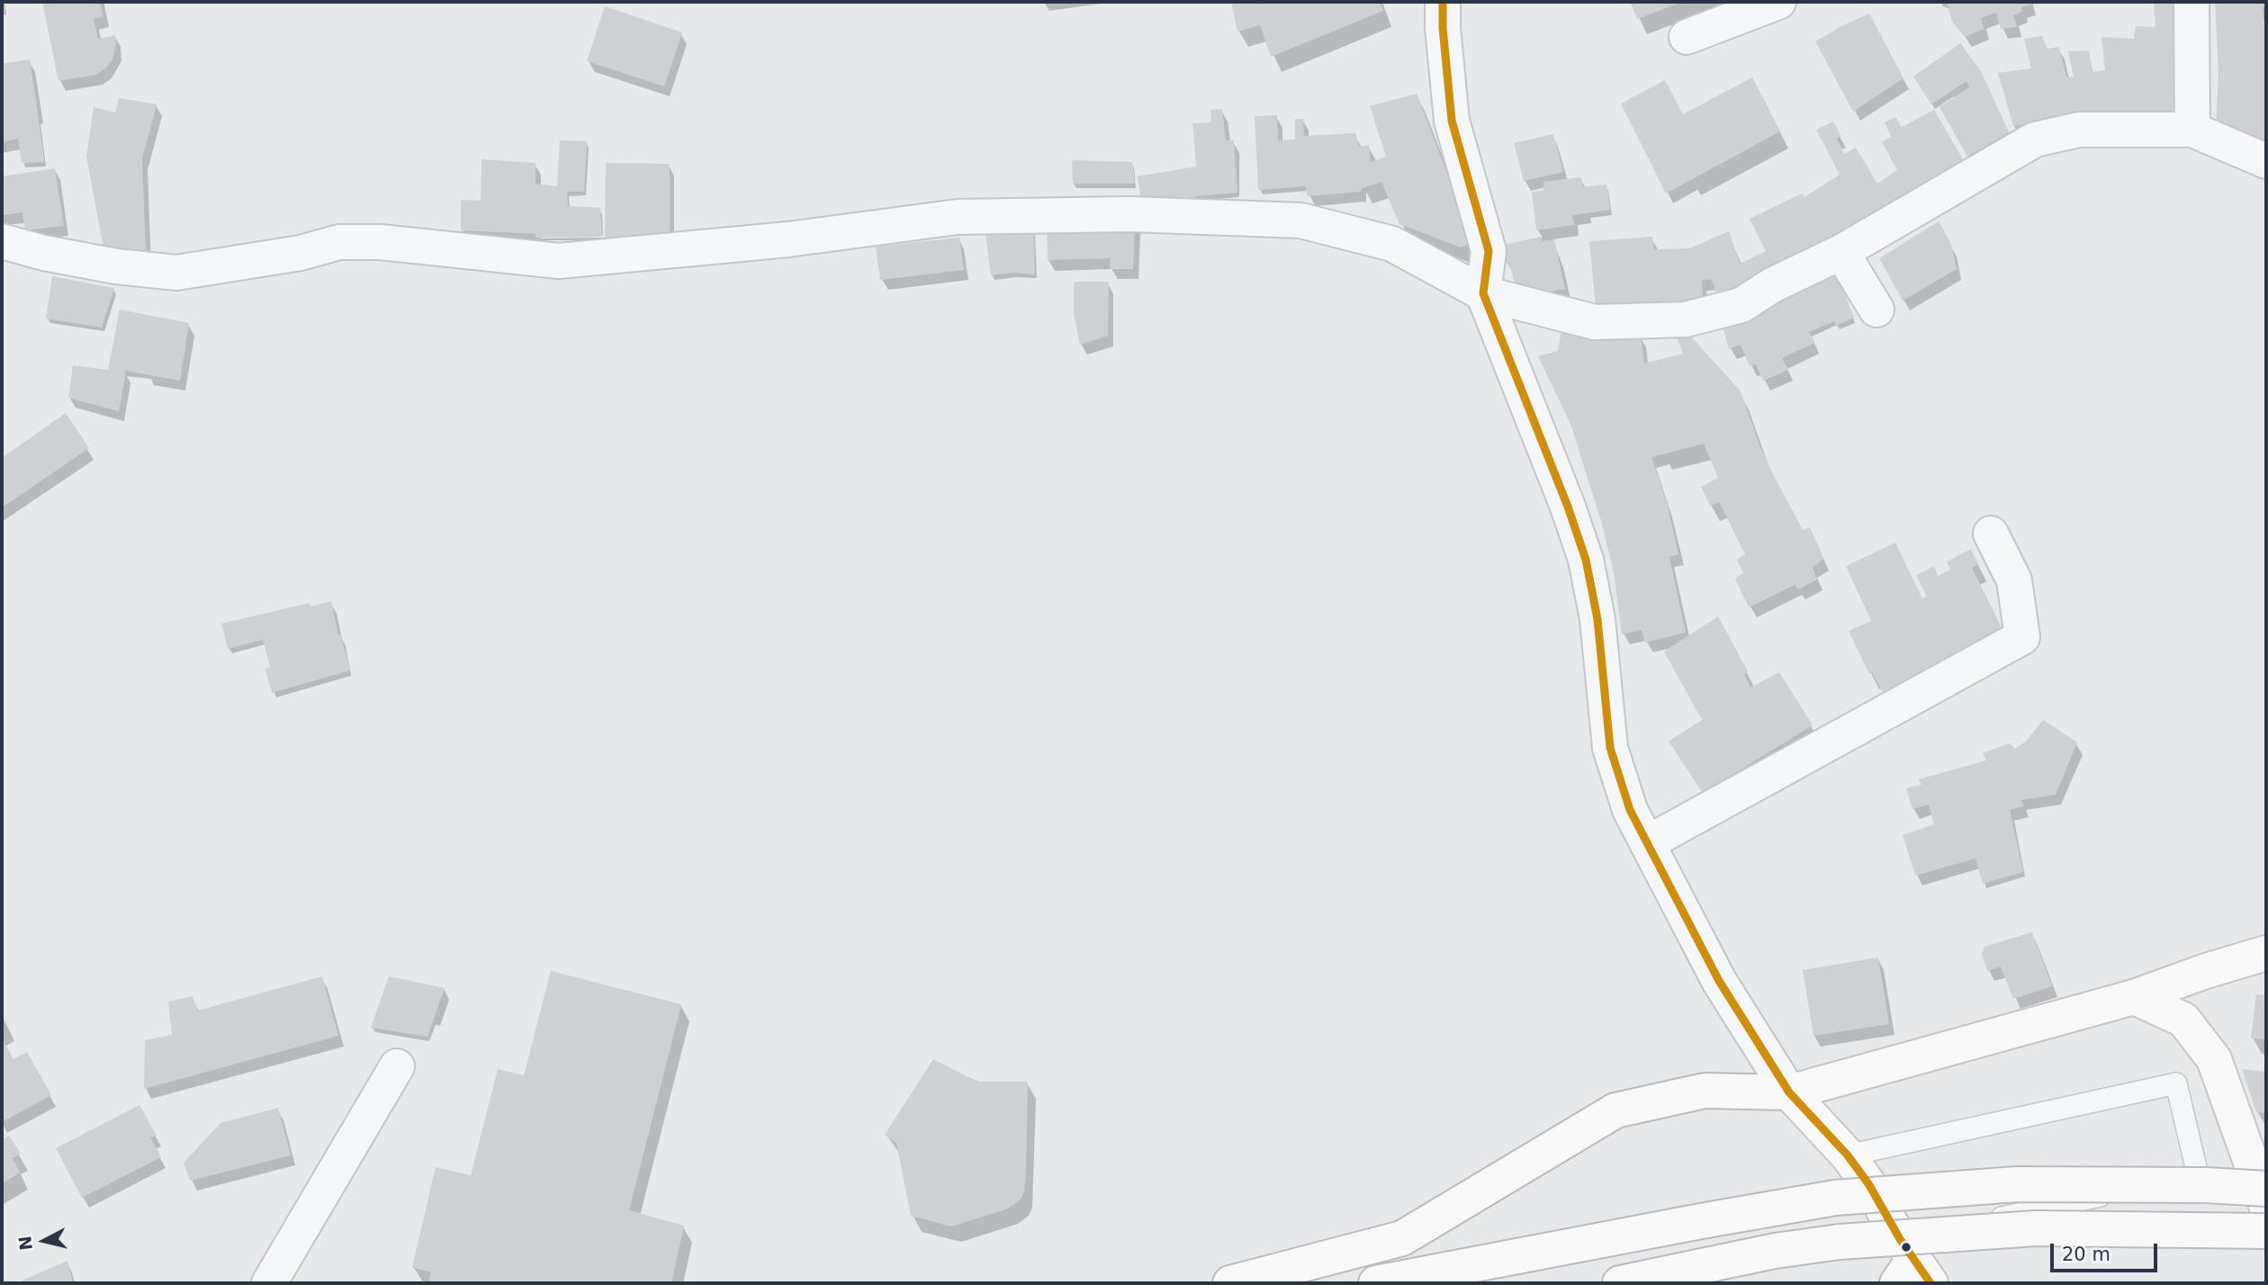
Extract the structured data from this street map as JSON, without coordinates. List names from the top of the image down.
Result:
{
  "scale_bar": "20 m",
  "north": "left"
}
